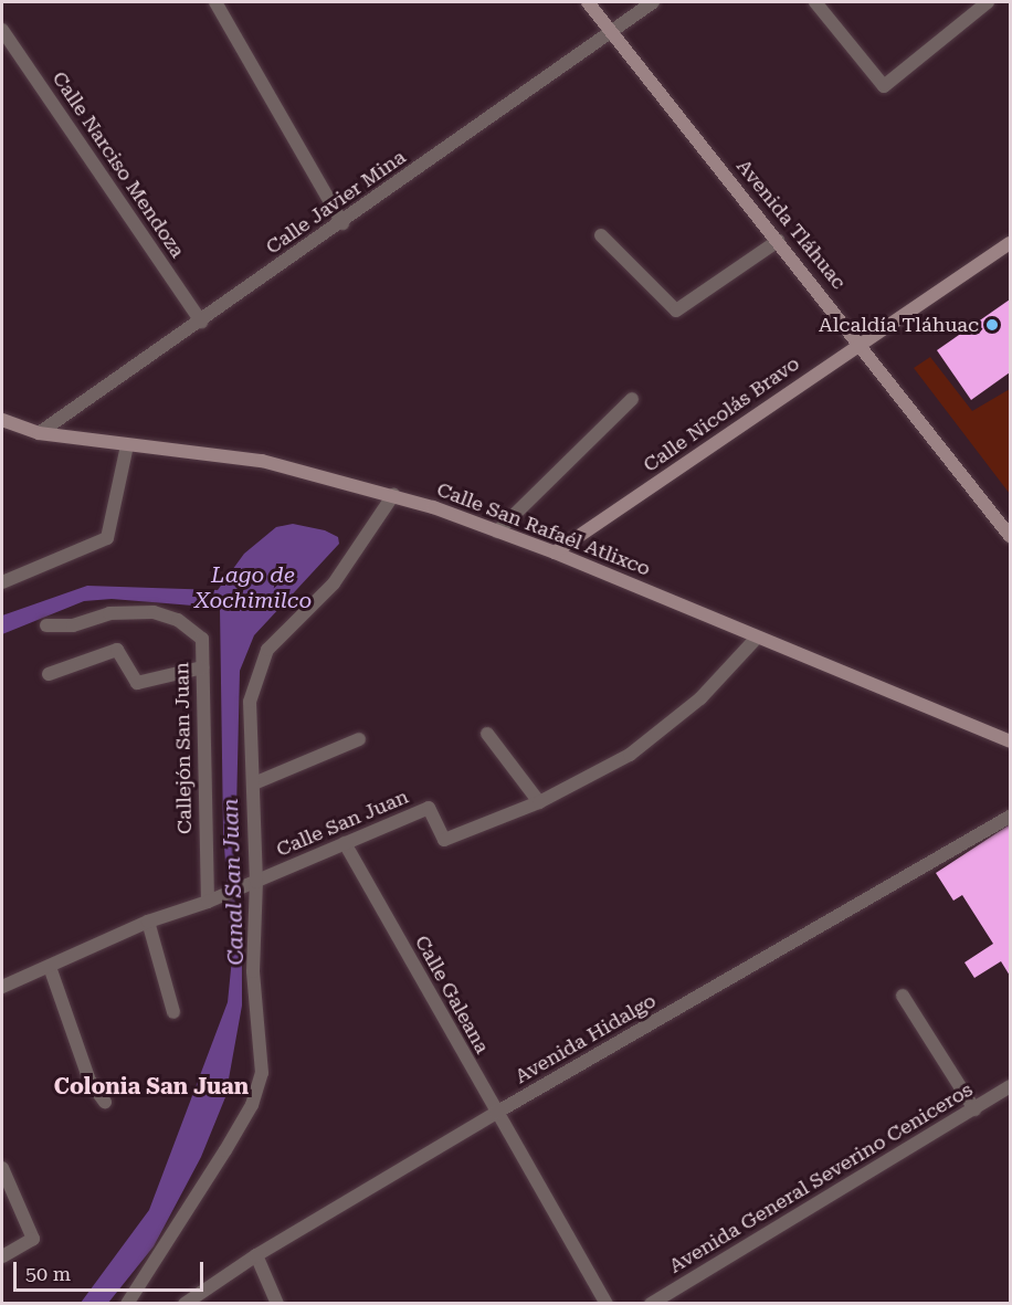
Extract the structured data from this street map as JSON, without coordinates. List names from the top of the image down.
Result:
{
  "streets": {
    "street": [
      "Calle Narciso Mendoza",
      "Calle Javier Mina",
      "Avenida Tláhuac",
      "Calle Nicolás Bravo",
      "Calle San Rafaél Atlixco",
      "Callejón San Juan",
      "Calle San Juan",
      "Calle Galeana",
      "Avenida Hidalgo",
      "Avenida General Severino Ceniceros"
    ]
  },
  "crossings": [
    ["Calle Narciso Mendoza", "Calle Javier Mina"],
    ["Calle Javier Mina", "Avenida Tláhuac"],
    ["Calle Javier Mina", "Calle San Rafaél Atlixco"],
    ["Avenida Tláhuac", "Calle Nicolás Bravo"],
    ["Calle Nicolás Bravo", "Calle San Rafaél Atlixco"],
    ["Calle San Rafaél Atlixco", "Calle San Juan"],
    ["Callejón San Juan", "Calle San Juan"],
    ["Calle San Juan", "Calle Galeana"],
    ["Calle Galeana", "Avenida Hidalgo"]
  ],
  "districts": ["Colonia San Juan"],
  "water": ["Lago de Xochimilco", "Canal San Juan"],
  "places": ["Alcaldía Tláhuac"],
  "scale_bar": "50 m"
}
